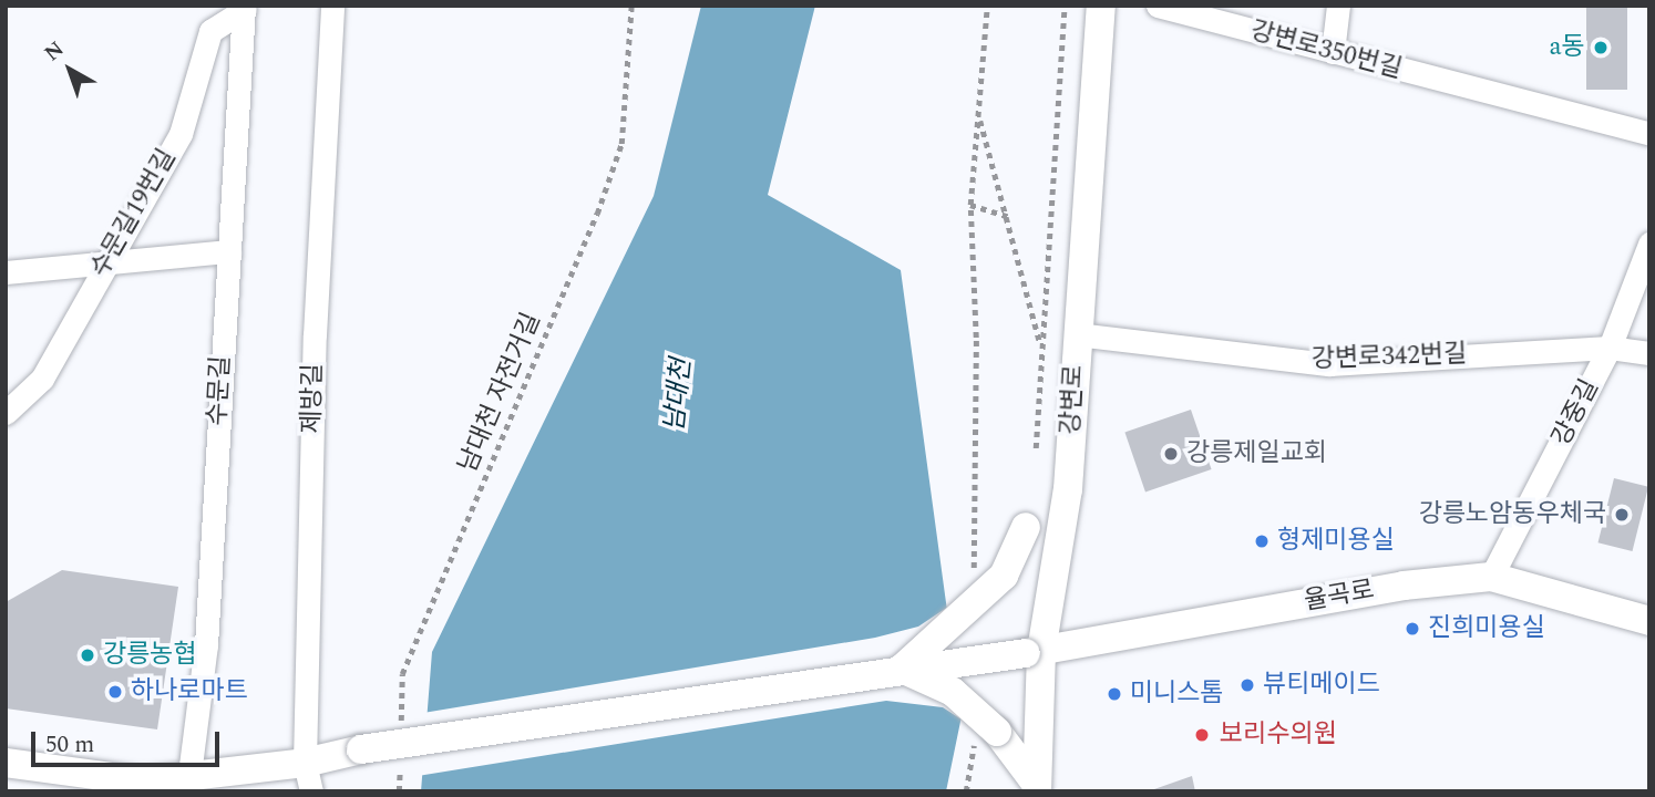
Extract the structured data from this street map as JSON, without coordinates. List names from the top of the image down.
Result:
{
  "streets": {
    "street": [
      "강변로350번길",
      "수문길19번길",
      "강변로342번길",
      "수문길",
      "제방길",
      "강변로",
      "강중길",
      "율곡로"
    ],
    "path": ["남대천 자전거길"]
  },
  "crossings": [
    ["수문길19번길", "수문길"],
    ["강변로342번길", "강변로"],
    ["강변로342번길", "강중길"],
    ["제방길", "율곡로"],
    ["강변로", "율곡로"],
    ["강중길", "율곡로"]
  ],
  "water": ["남대천"],
  "places": [
    "a동",
    "강릉제일교회",
    "강릉노암동우체국",
    "형제미용실",
    "진희미용실",
    "강릉농협",
    "뷰티메이드",
    "하나로마트",
    "미니스톰",
    "보리수의원"
  ],
  "scale_bar": "50 m",
  "north": "top left"
}
